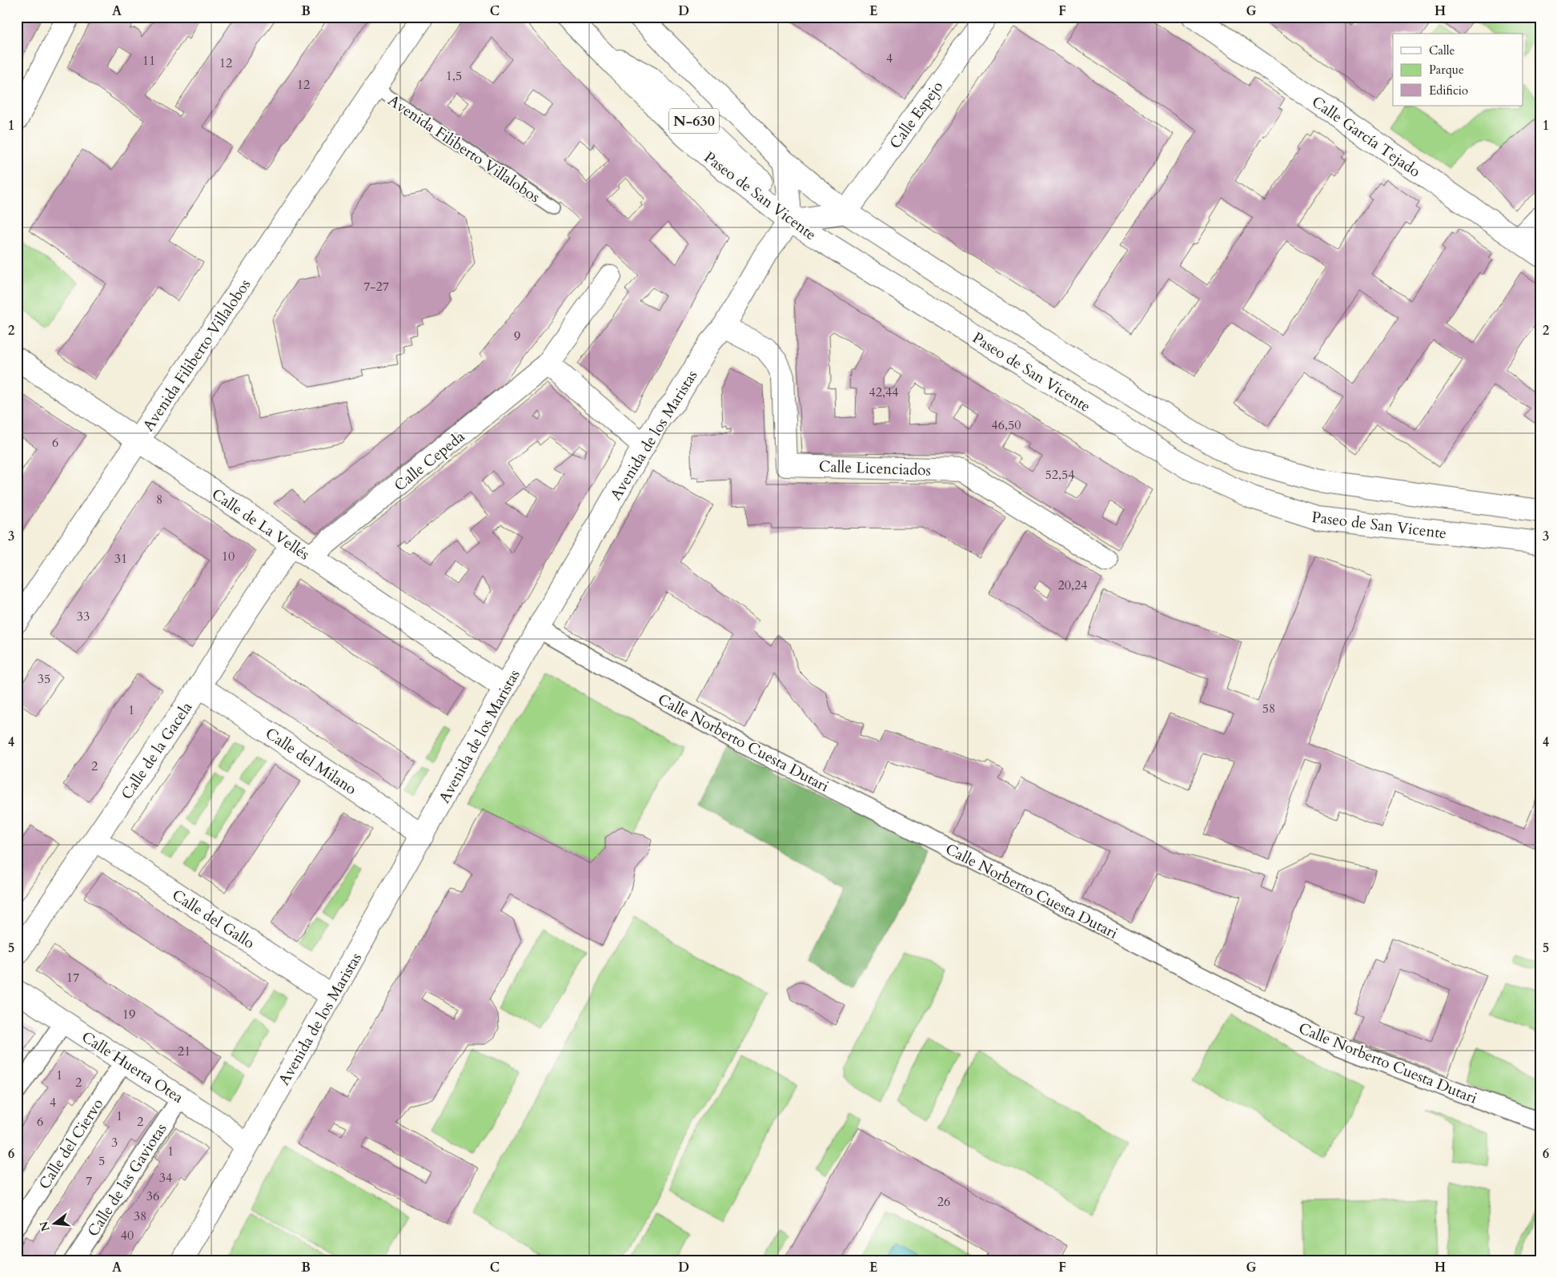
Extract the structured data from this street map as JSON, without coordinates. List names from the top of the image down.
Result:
{
  "streets": {
    "main road": [
      "Calle Espejo",
      "Calle García Tejado",
      "Avenida Filiberto Villalobos",
      "Paseo de San Vicente",
      "Avenida de los Maristas",
      "Calle Cepeda",
      "Calle Licenciados",
      "Calle de La Vellés",
      "Calle de la Gacela",
      "Calle del Milano",
      "Calle del Gallo",
      "Calle Huerta Otea"
    ],
    "street": ["Calle Norberto Cuesta Dutari", "Calle del Ciervo", "Calle de las Gaviotas"]
  },
  "crossings": [
    ["Avenida Filiberto Villalobos", "Calle de La Vellés"],
    ["Paseo de San Vicente", "Avenida de los Maristas"],
    ["Avenida de los Maristas", "Calle Licenciados"],
    ["Avenida de los Maristas", "Calle de La Vellés"],
    ["Avenida de los Maristas", "Calle Norberto Cuesta Dutari"],
    ["Avenida de los Maristas", "Calle del Milano"],
    ["Avenida de los Maristas", "Calle del Gallo"],
    ["Avenida de los Maristas", "Calle Huerta Otea"],
    ["Calle Cepeda", "Calle de La Vellés"],
    ["Calle de La Vellés", "Calle de la Gacela"],
    ["Calle de la Gacela", "Calle del Milano"],
    ["Calle de la Gacela", "Calle del Gallo"],
    ["Calle Huerta Otea", "Calle del Ciervo"],
    ["Calle Huerta Otea", "Calle de las Gaviotas"]
  ],
  "house_numbers": [
    "4",
    "11",
    "12",
    "1,5",
    "12",
    "7-27",
    "9",
    "42,44",
    "46,50",
    "6",
    "52,54",
    "8",
    "10",
    "31",
    "20,24",
    "33",
    "35",
    "58",
    "1",
    "2",
    "17",
    "19",
    "21",
    "1",
    "2",
    "4",
    "1",
    "6",
    "2",
    "3",
    "1",
    "5",
    "34",
    "7",
    "36",
    "26",
    "38",
    "40"
  ],
  "legend": ["Calle", "Parque", "Edificio"],
  "north": "left",
  "grid": {
    "columns": [
      "A",
      "B",
      "C",
      "D",
      "E",
      "F",
      "G",
      "H"
    ],
    "rows": [
      "1",
      "2",
      "3",
      "4",
      "5",
      "6"
    ]
  }
}
